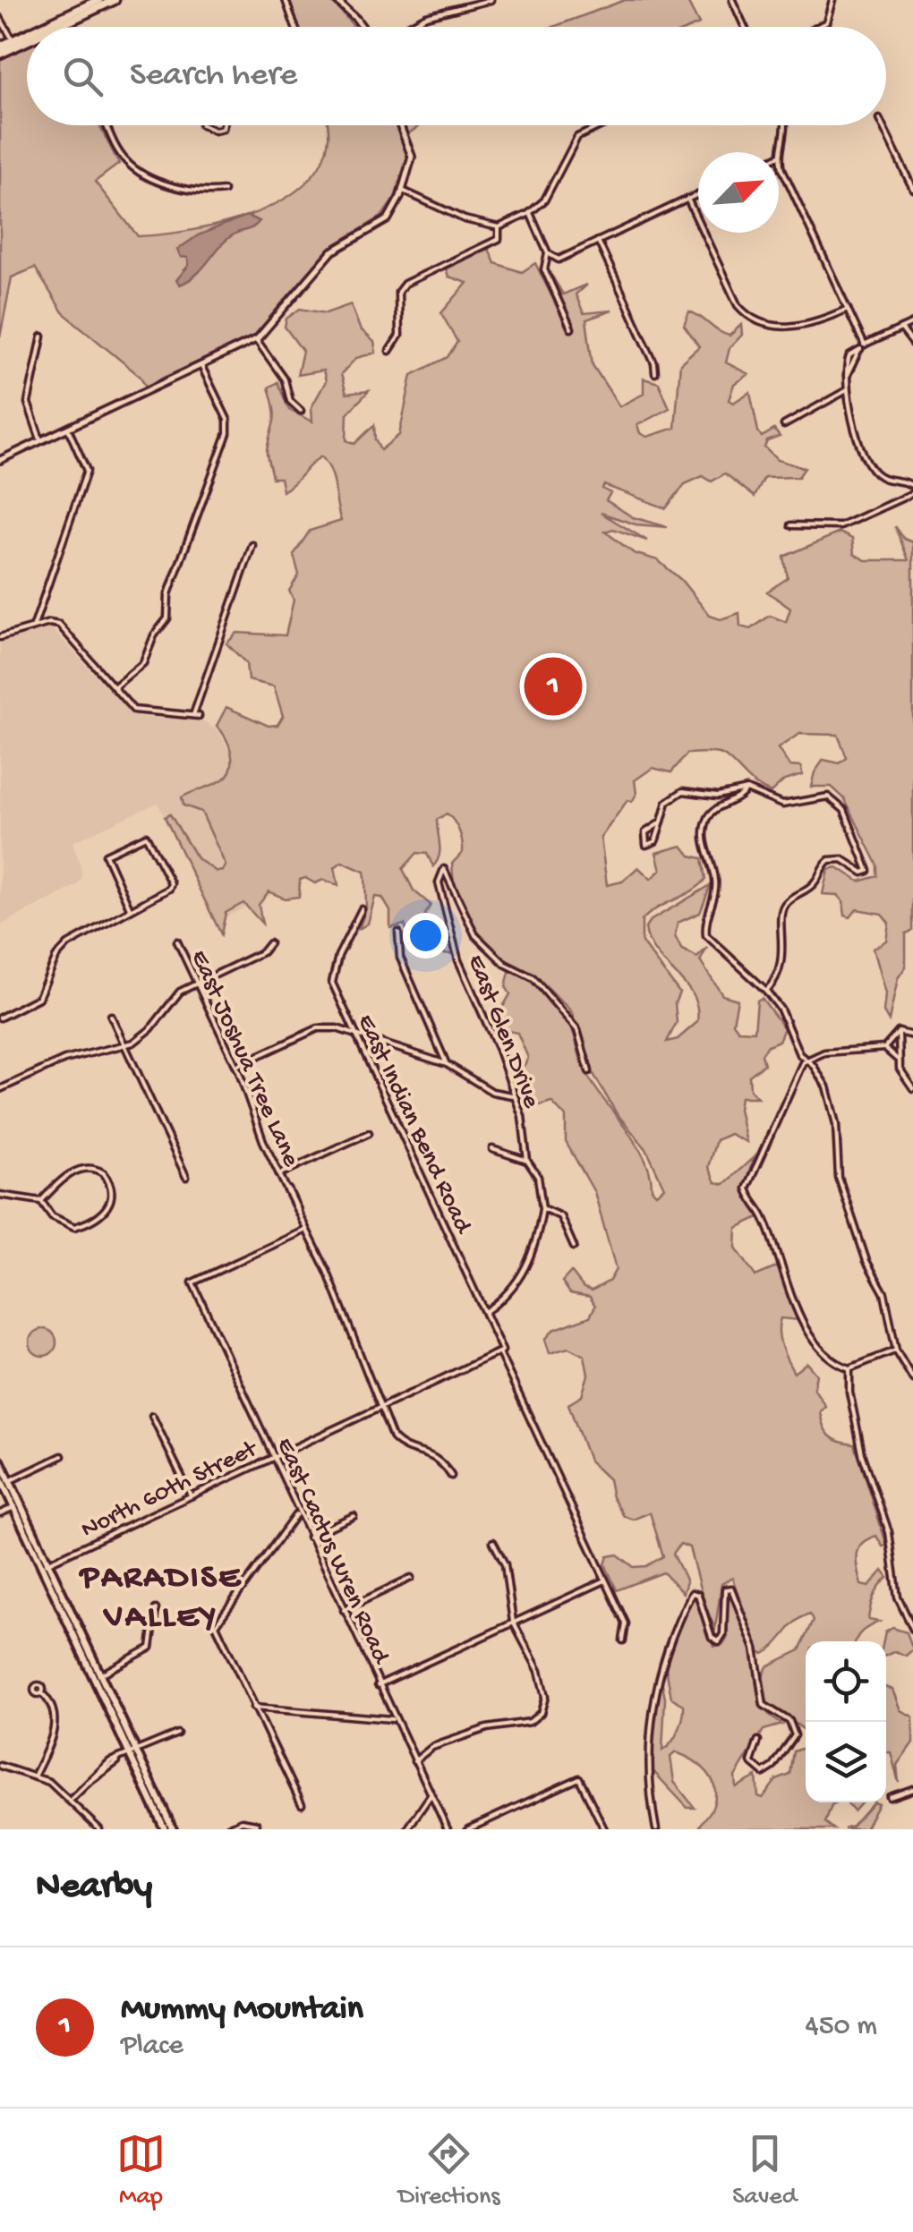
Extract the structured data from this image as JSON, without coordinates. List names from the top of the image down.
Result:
{
  "streets": {
    "street": [
      "East Glen Drive",
      "East Joshua Tree Lane",
      "East Indian Bend Road",
      "North 60th Street",
      "East Cactus Wren Road"
    ]
  },
  "crossings": [
    ["East Joshua Tree Lane", "North 60th Street"],
    ["East Joshua Tree Lane", "East Cactus Wren Road"],
    ["East Indian Bend Road", "North 60th Street"],
    ["North 60th Street", "East Cactus Wren Road"]
  ],
  "districts": ["PARADISE VALLEY"],
  "north": "top right",
  "page": {
    "search": "Search here",
    "pins": "1",
    "heading": "Nearby",
    "list": [
      {
        "mark": "1",
        "name": "Mummy Mountain",
        "note": "Place",
        "value": "450 m"
      }
    ],
    "nav": ["Map", "Directions", "Saved"]
  }
}
